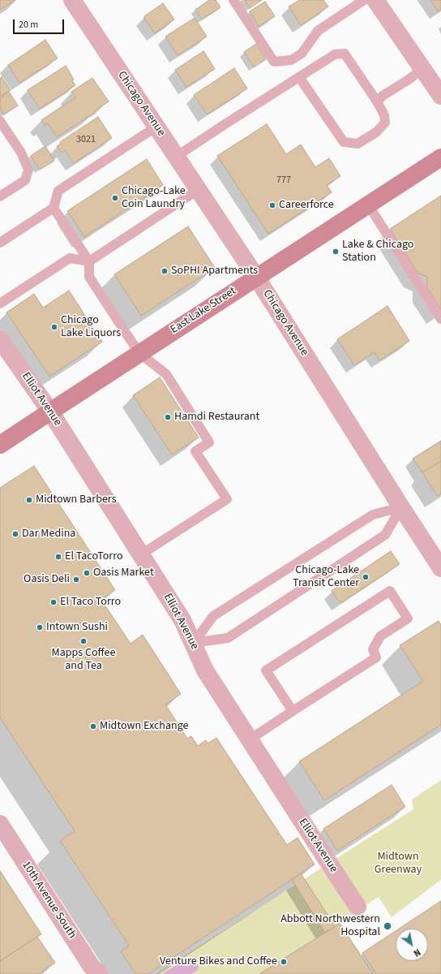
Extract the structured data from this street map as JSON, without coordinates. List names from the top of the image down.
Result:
{
  "streets": {
    "main road": ["East Lake Street"],
    "street": ["Chicago Avenue", "Elliot Avenue", "10th Avenue South"]
  },
  "crossings": [
    ["Chicago Avenue", "East Lake Street"],
    ["East Lake Street", "Elliot Avenue"]
  ],
  "parks": ["Midtown Greenway"],
  "places": [
    "Chicago-Lake Coin Laundry",
    "Careerforce",
    "Lake & Chicago Station",
    "SoPHI Apartments",
    "Chicago Lake Liquors",
    "Hamdi Restaurant",
    "Midtown Barbers",
    "Dar Medina",
    "El TacoTorro",
    "Oasis Market",
    "Chicago-Lake Transit Center",
    "Oasis Deli",
    "El Taco Torro",
    "Intown Sushi",
    "Mapps Coffee and Tea",
    "Midtown Exchange",
    "Abbott Northwestern Hospital",
    "Venture Bikes and Coffee"
  ],
  "house_numbers": ["3021", "777"],
  "scale_bar": "20 m",
  "north": "bottom right"
}
